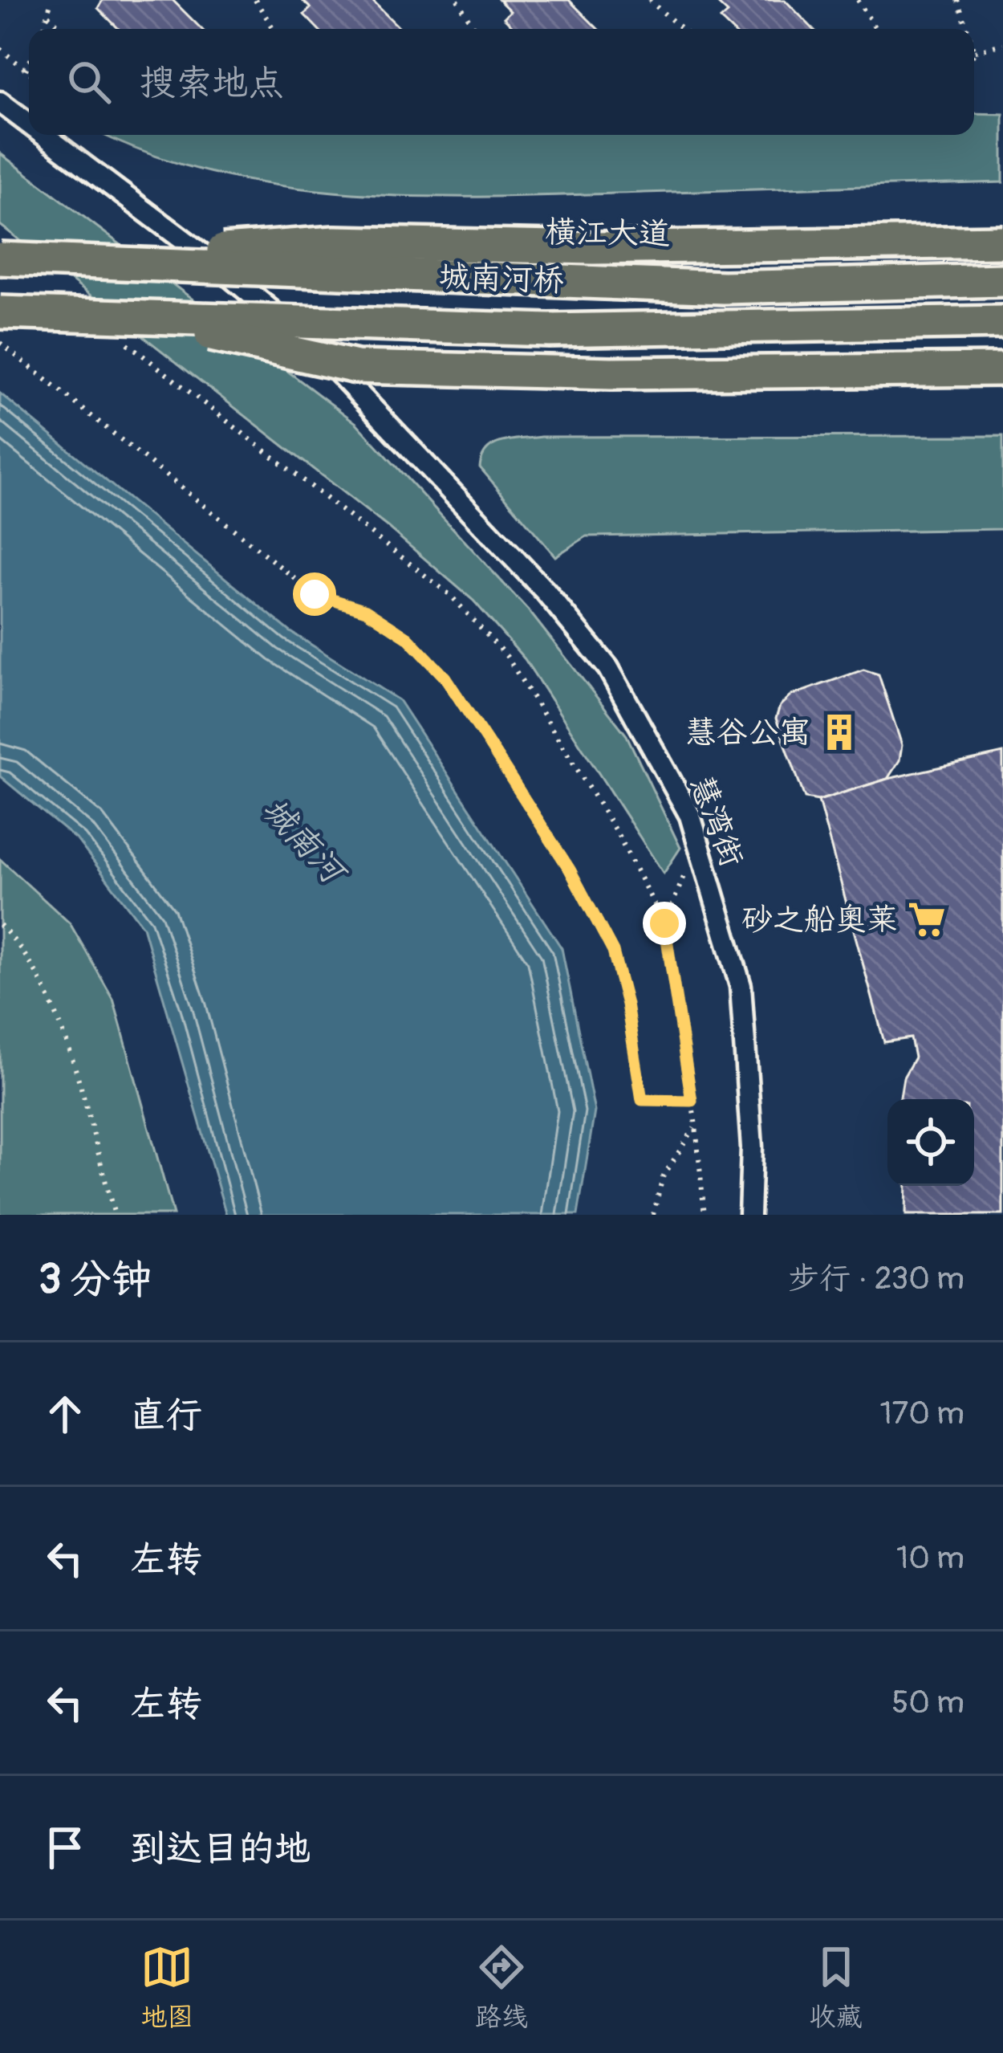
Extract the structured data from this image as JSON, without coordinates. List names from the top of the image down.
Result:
{
  "streets": {
    "highway": ["城南河桥"],
    "street": ["横江大道", "慧湾街"]
  },
  "crossings": [
    ["横江大道", "慧湾街"]
  ],
  "water": ["城南河"],
  "places": {
    "building": ["慧谷公寓"],
    "supermarket": ["砂之船奥莱"]
  },
  "page": {
    "search": "搜索地点",
    "heading": ["3 分钟", "步行 · 230 m"],
    "list": [
      ["直行", "170 m"],
      ["左转", "10 m"],
      ["左转", "50 m"],
      "到达目的地"
    ],
    "nav": ["地图", "路线", "收藏"]
  }
}
